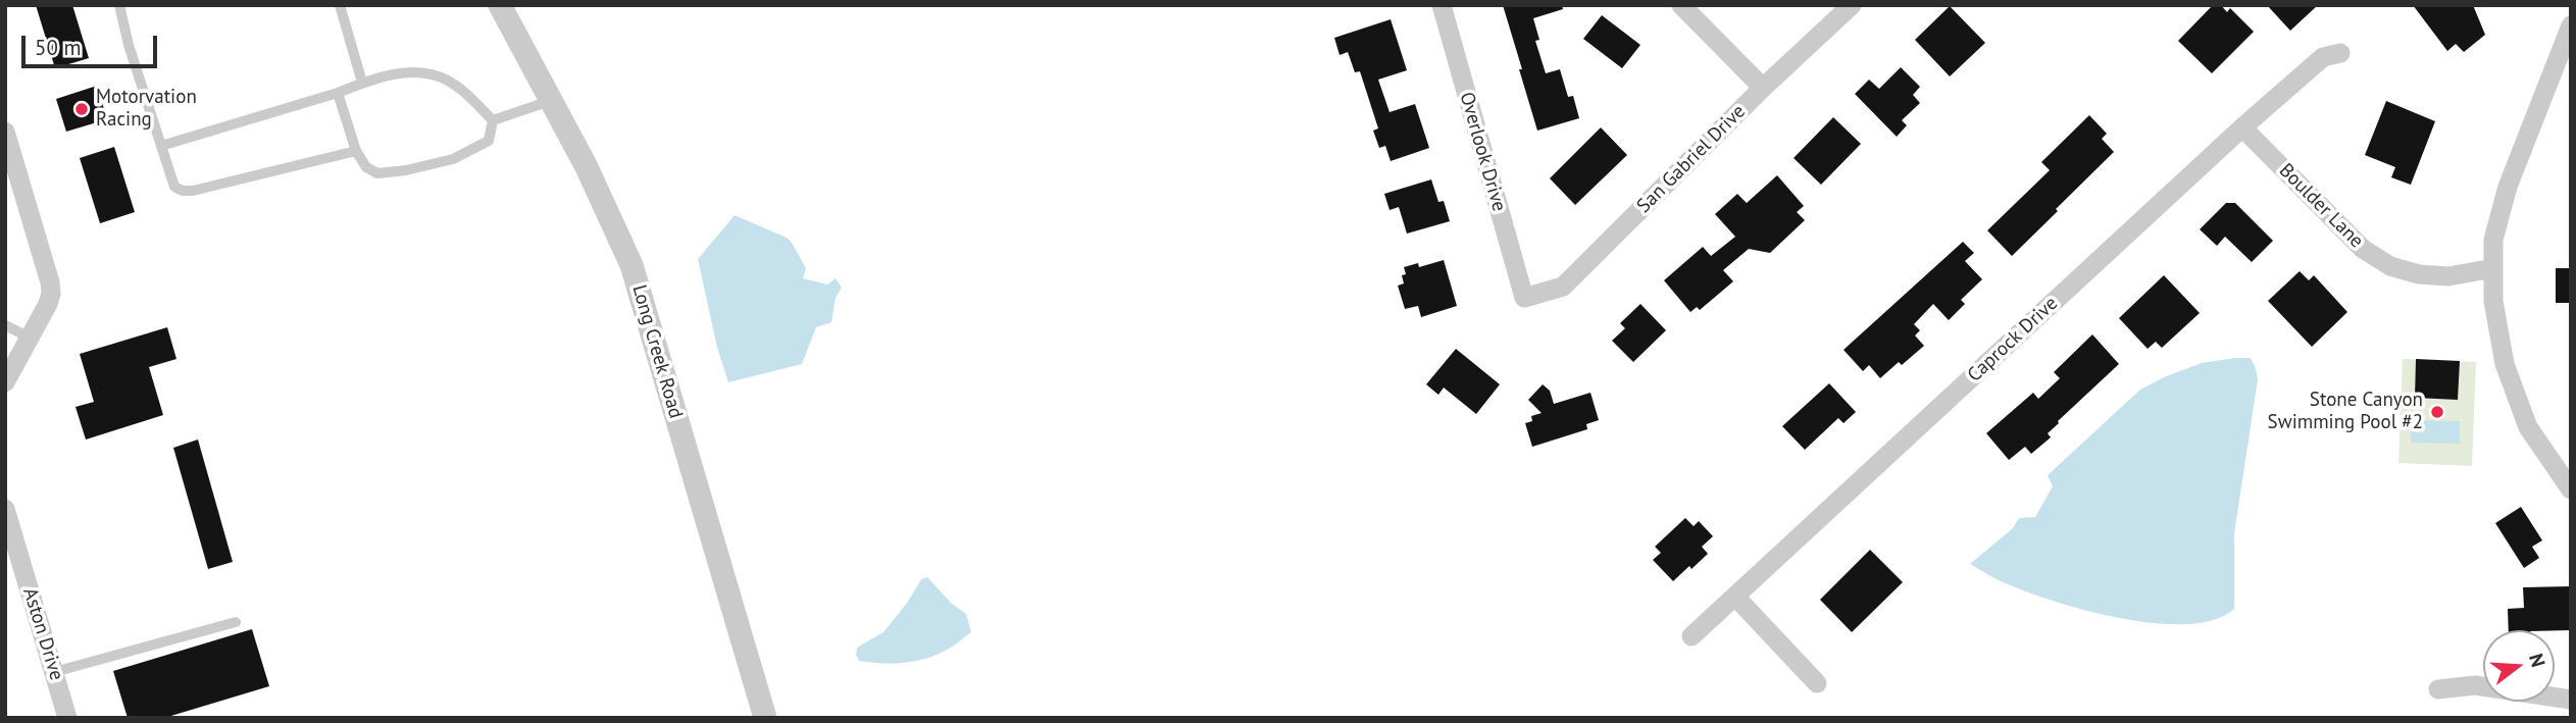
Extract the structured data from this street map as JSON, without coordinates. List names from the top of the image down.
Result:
{
  "streets": {
    "street": [
      "Overlook Drive",
      "San Gabriel Drive",
      "Boulder Lane",
      "Caprock Drive",
      "Long Creek Road",
      "Aston Drive"
    ]
  },
  "crossings": [
    ["Overlook Drive", "San Gabriel Drive"],
    ["Boulder Lane", "Caprock Drive"]
  ],
  "places": ["Motorvation Racing", "Stone Canyon Swimming Pool #2"],
  "scale_bar": "50 m",
  "north": "right"
}
